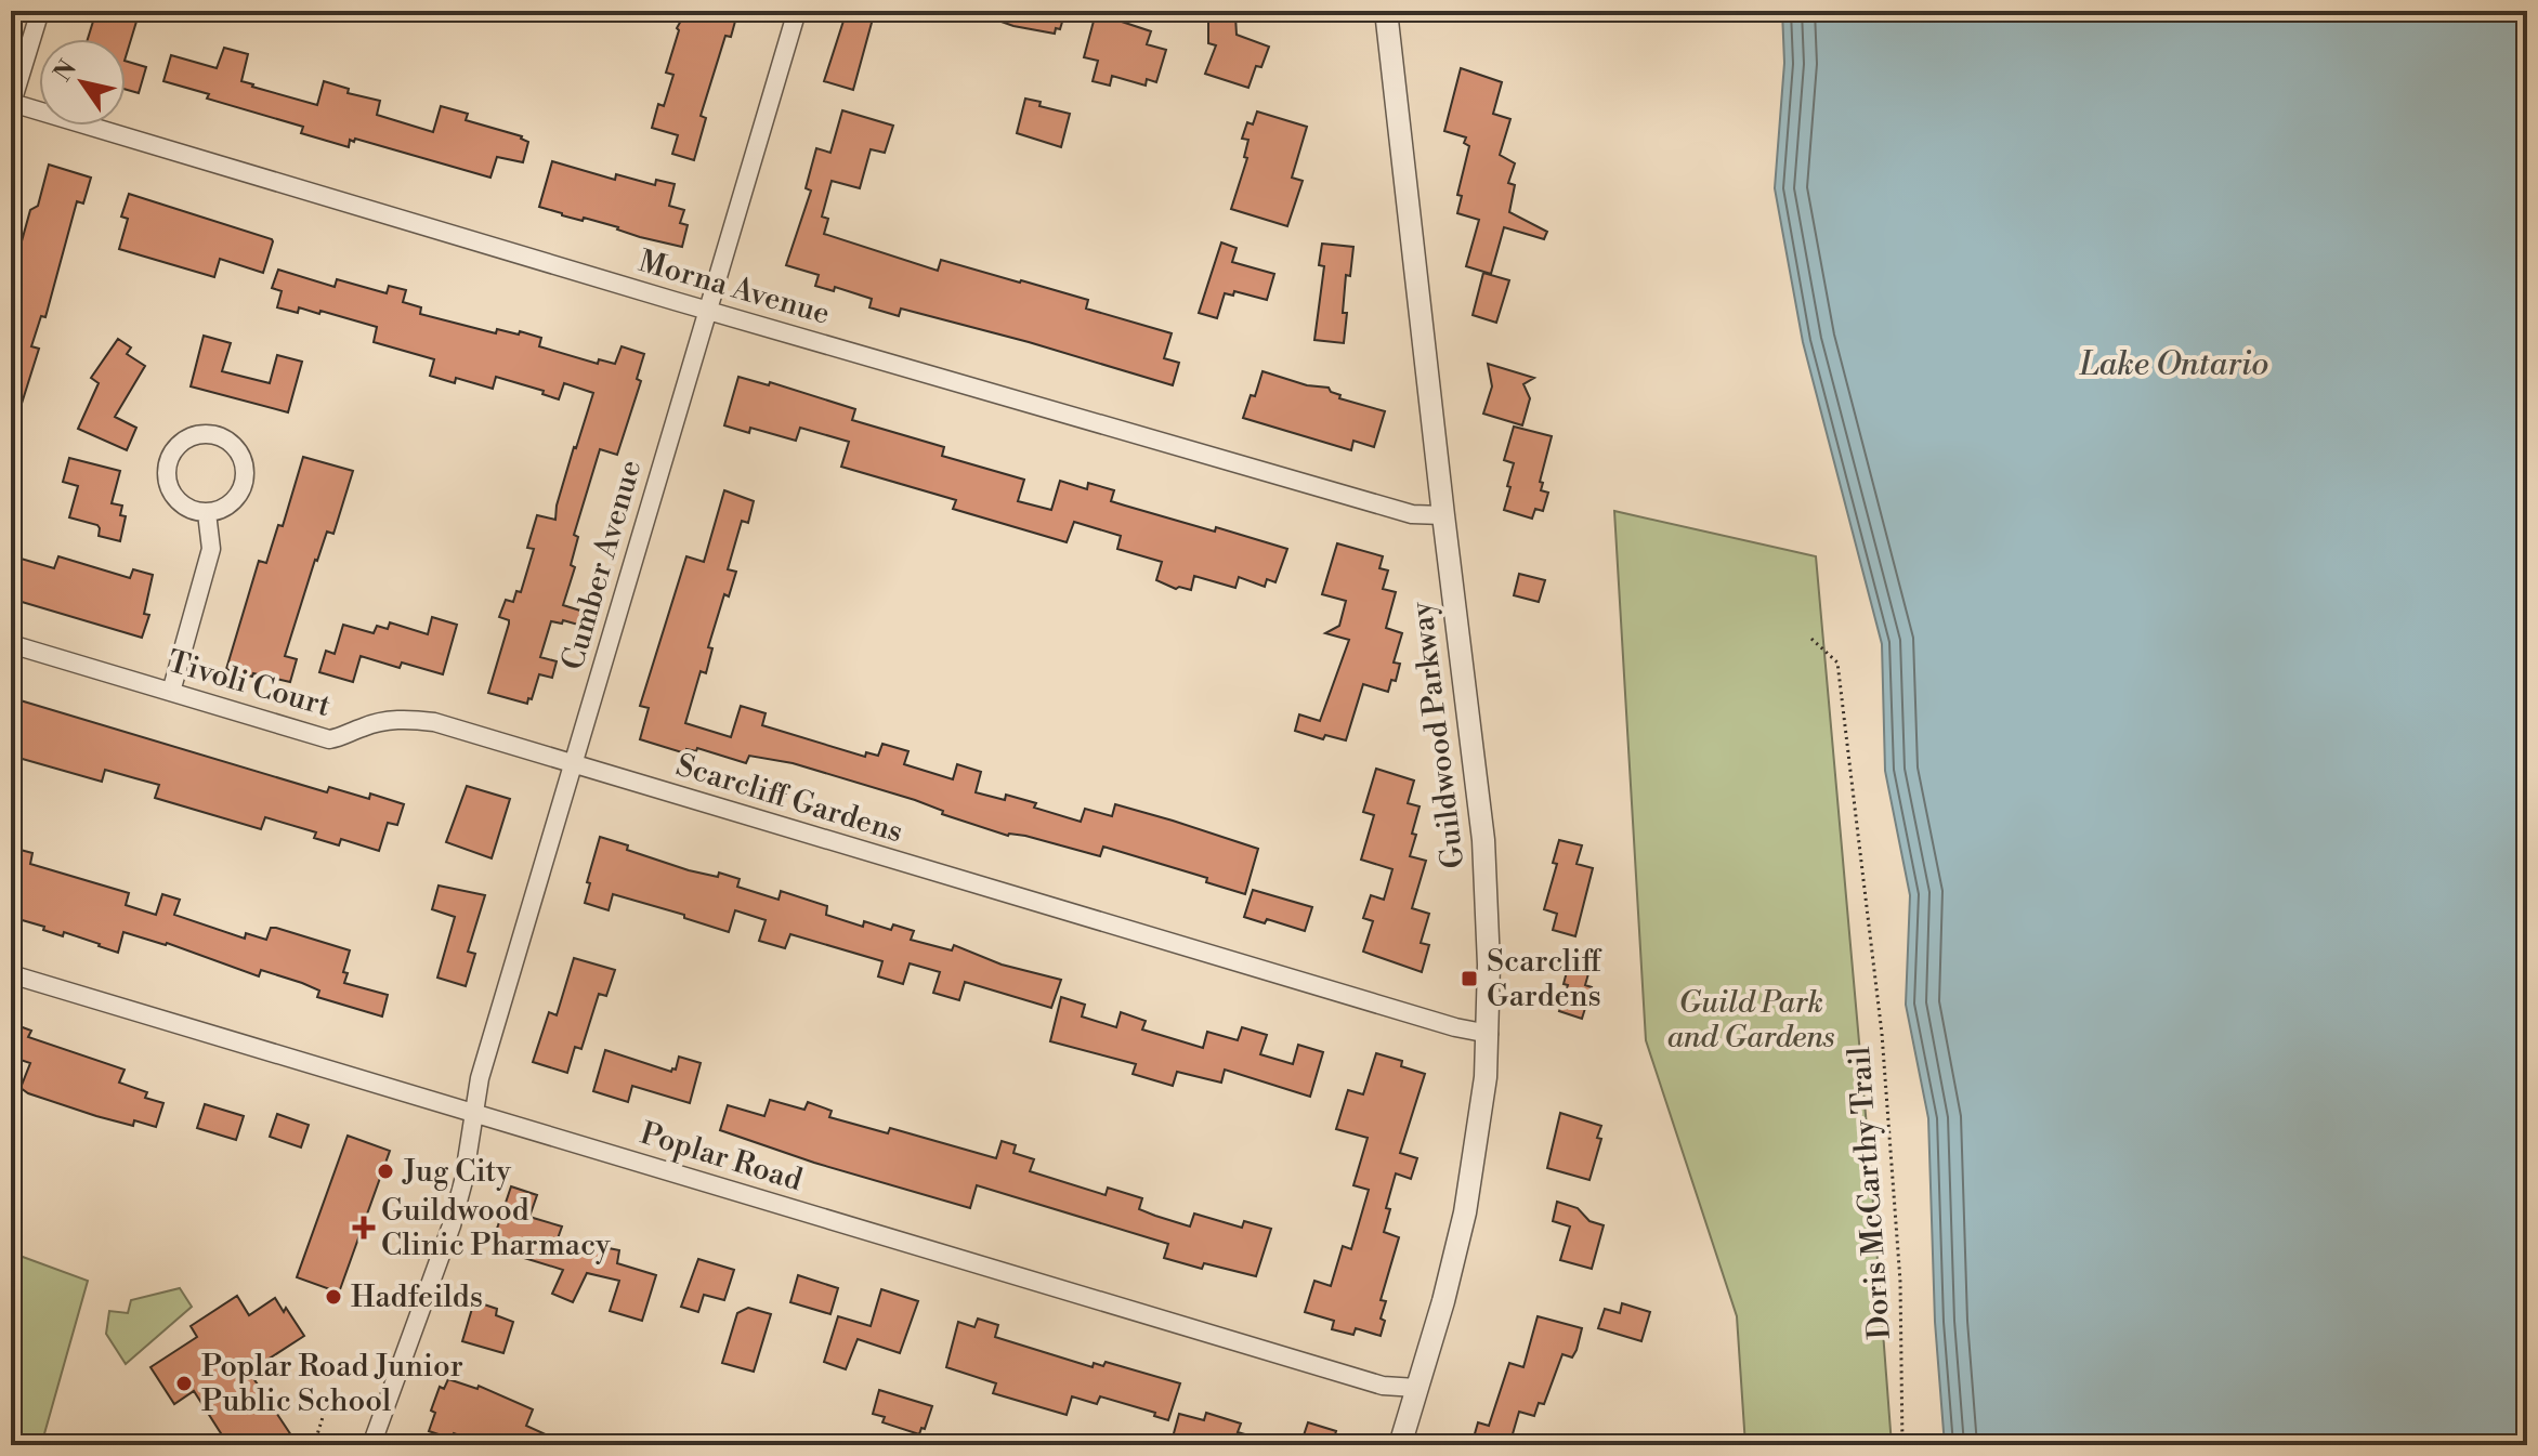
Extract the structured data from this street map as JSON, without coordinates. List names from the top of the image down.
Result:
{
  "streets": {
    "street": [
      "Morna Avenue",
      "Cumber Avenue",
      "Tivoli Court",
      "Guildwood Parkway",
      "Scarcliff Gardens",
      "Poplar Road"
    ],
    "path": ["Doris McCarthy Trail"]
  },
  "crossings": [
    ["Morna Avenue", "Cumber Avenue"],
    ["Morna Avenue", "Guildwood Parkway"],
    ["Cumber Avenue", "Tivoli Court"],
    ["Cumber Avenue", "Scarcliff Gardens"],
    ["Cumber Avenue", "Poplar Road"],
    ["Tivoli Court", "Scarcliff Gardens"],
    ["Guildwood Parkway", "Scarcliff Gardens"],
    ["Guildwood Parkway", "Poplar Road"]
  ],
  "water": ["Lake Ontario"],
  "parks": ["Guild Park and Gardens"],
  "places": {
    "transit": ["Scarcliff Gardens"],
    "other": ["Jug City", "Hadfeilds", "Poplar Road Junior Public School"],
    "health": ["Guildwood Clinic Pharmacy"]
  },
  "north": "top left"
}
